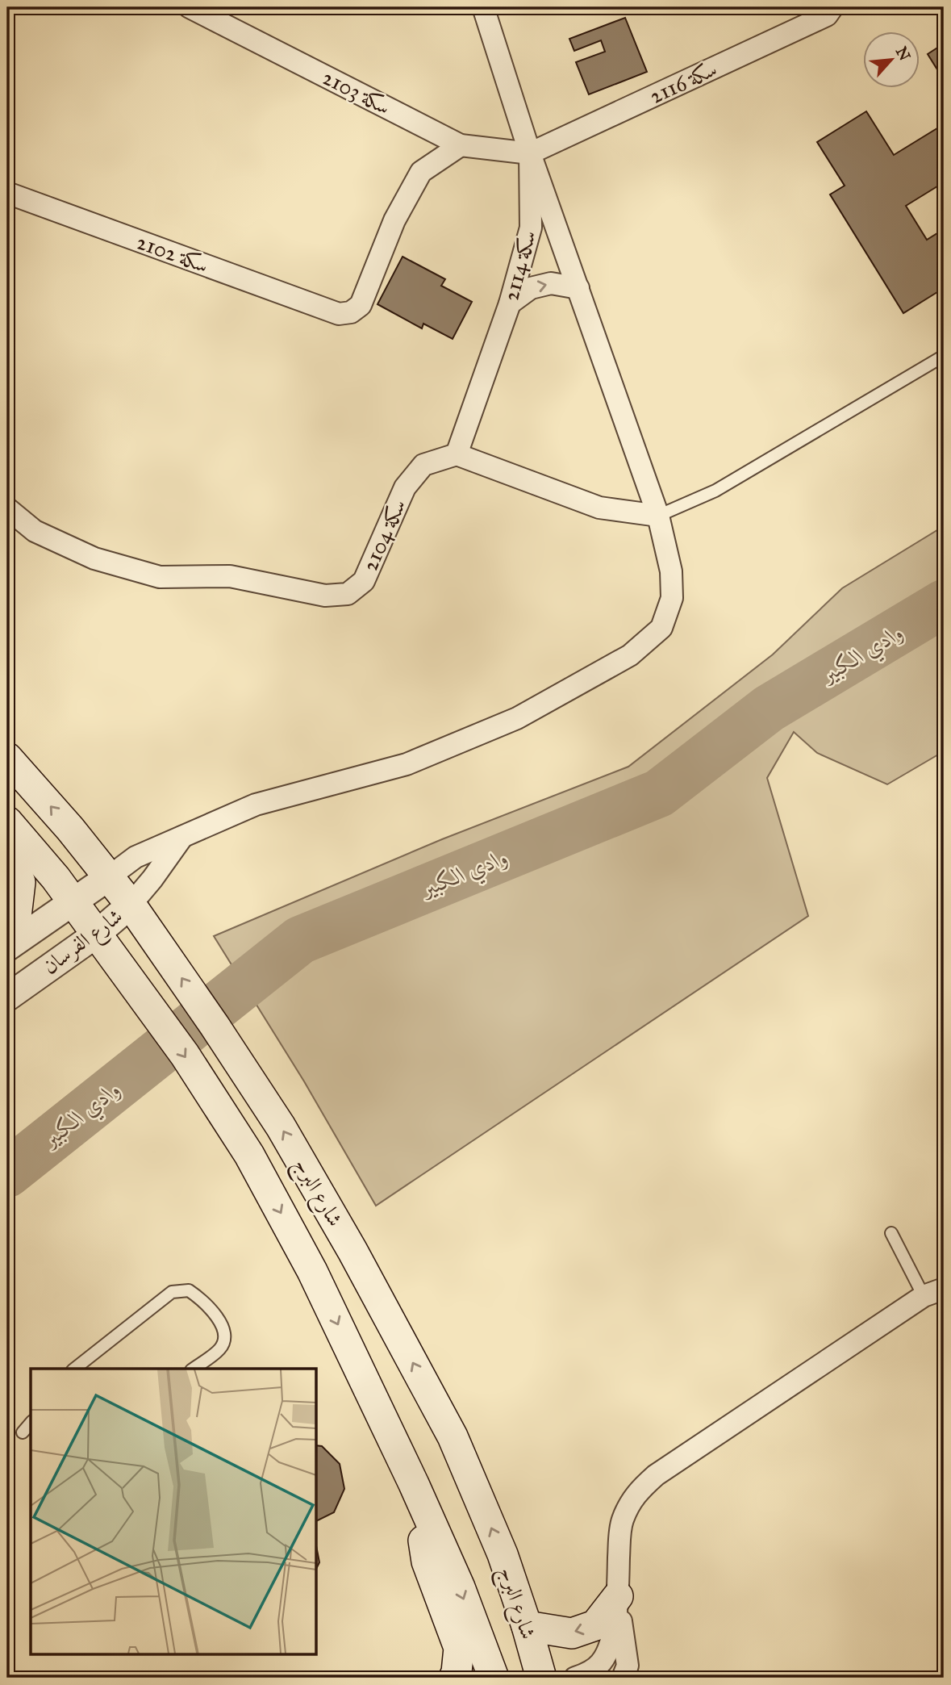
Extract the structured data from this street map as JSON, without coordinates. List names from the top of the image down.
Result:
{
  "streets": {
    "main road": ["شارع البرج"],
    "street": [
      "سكة 2116",
      "سكة 2103",
      "سكة 2102",
      "سكة 2114",
      "سكة 2104",
      "شارع الفرسان"
    ]
  },
  "crossings": [
    ["سكة 2116", "سكة 2103"],
    ["سكة 2116", "سكة 2114"],
    ["سكة 2103", "سكة 2102"],
    ["سكة 2103", "سكة 2114"],
    ["سكة 2114", "سكة 2104"],
    ["شارع الفرسان", "شارع البرج"]
  ],
  "water": ["وادي الكبير"],
  "north": "top right"
}
